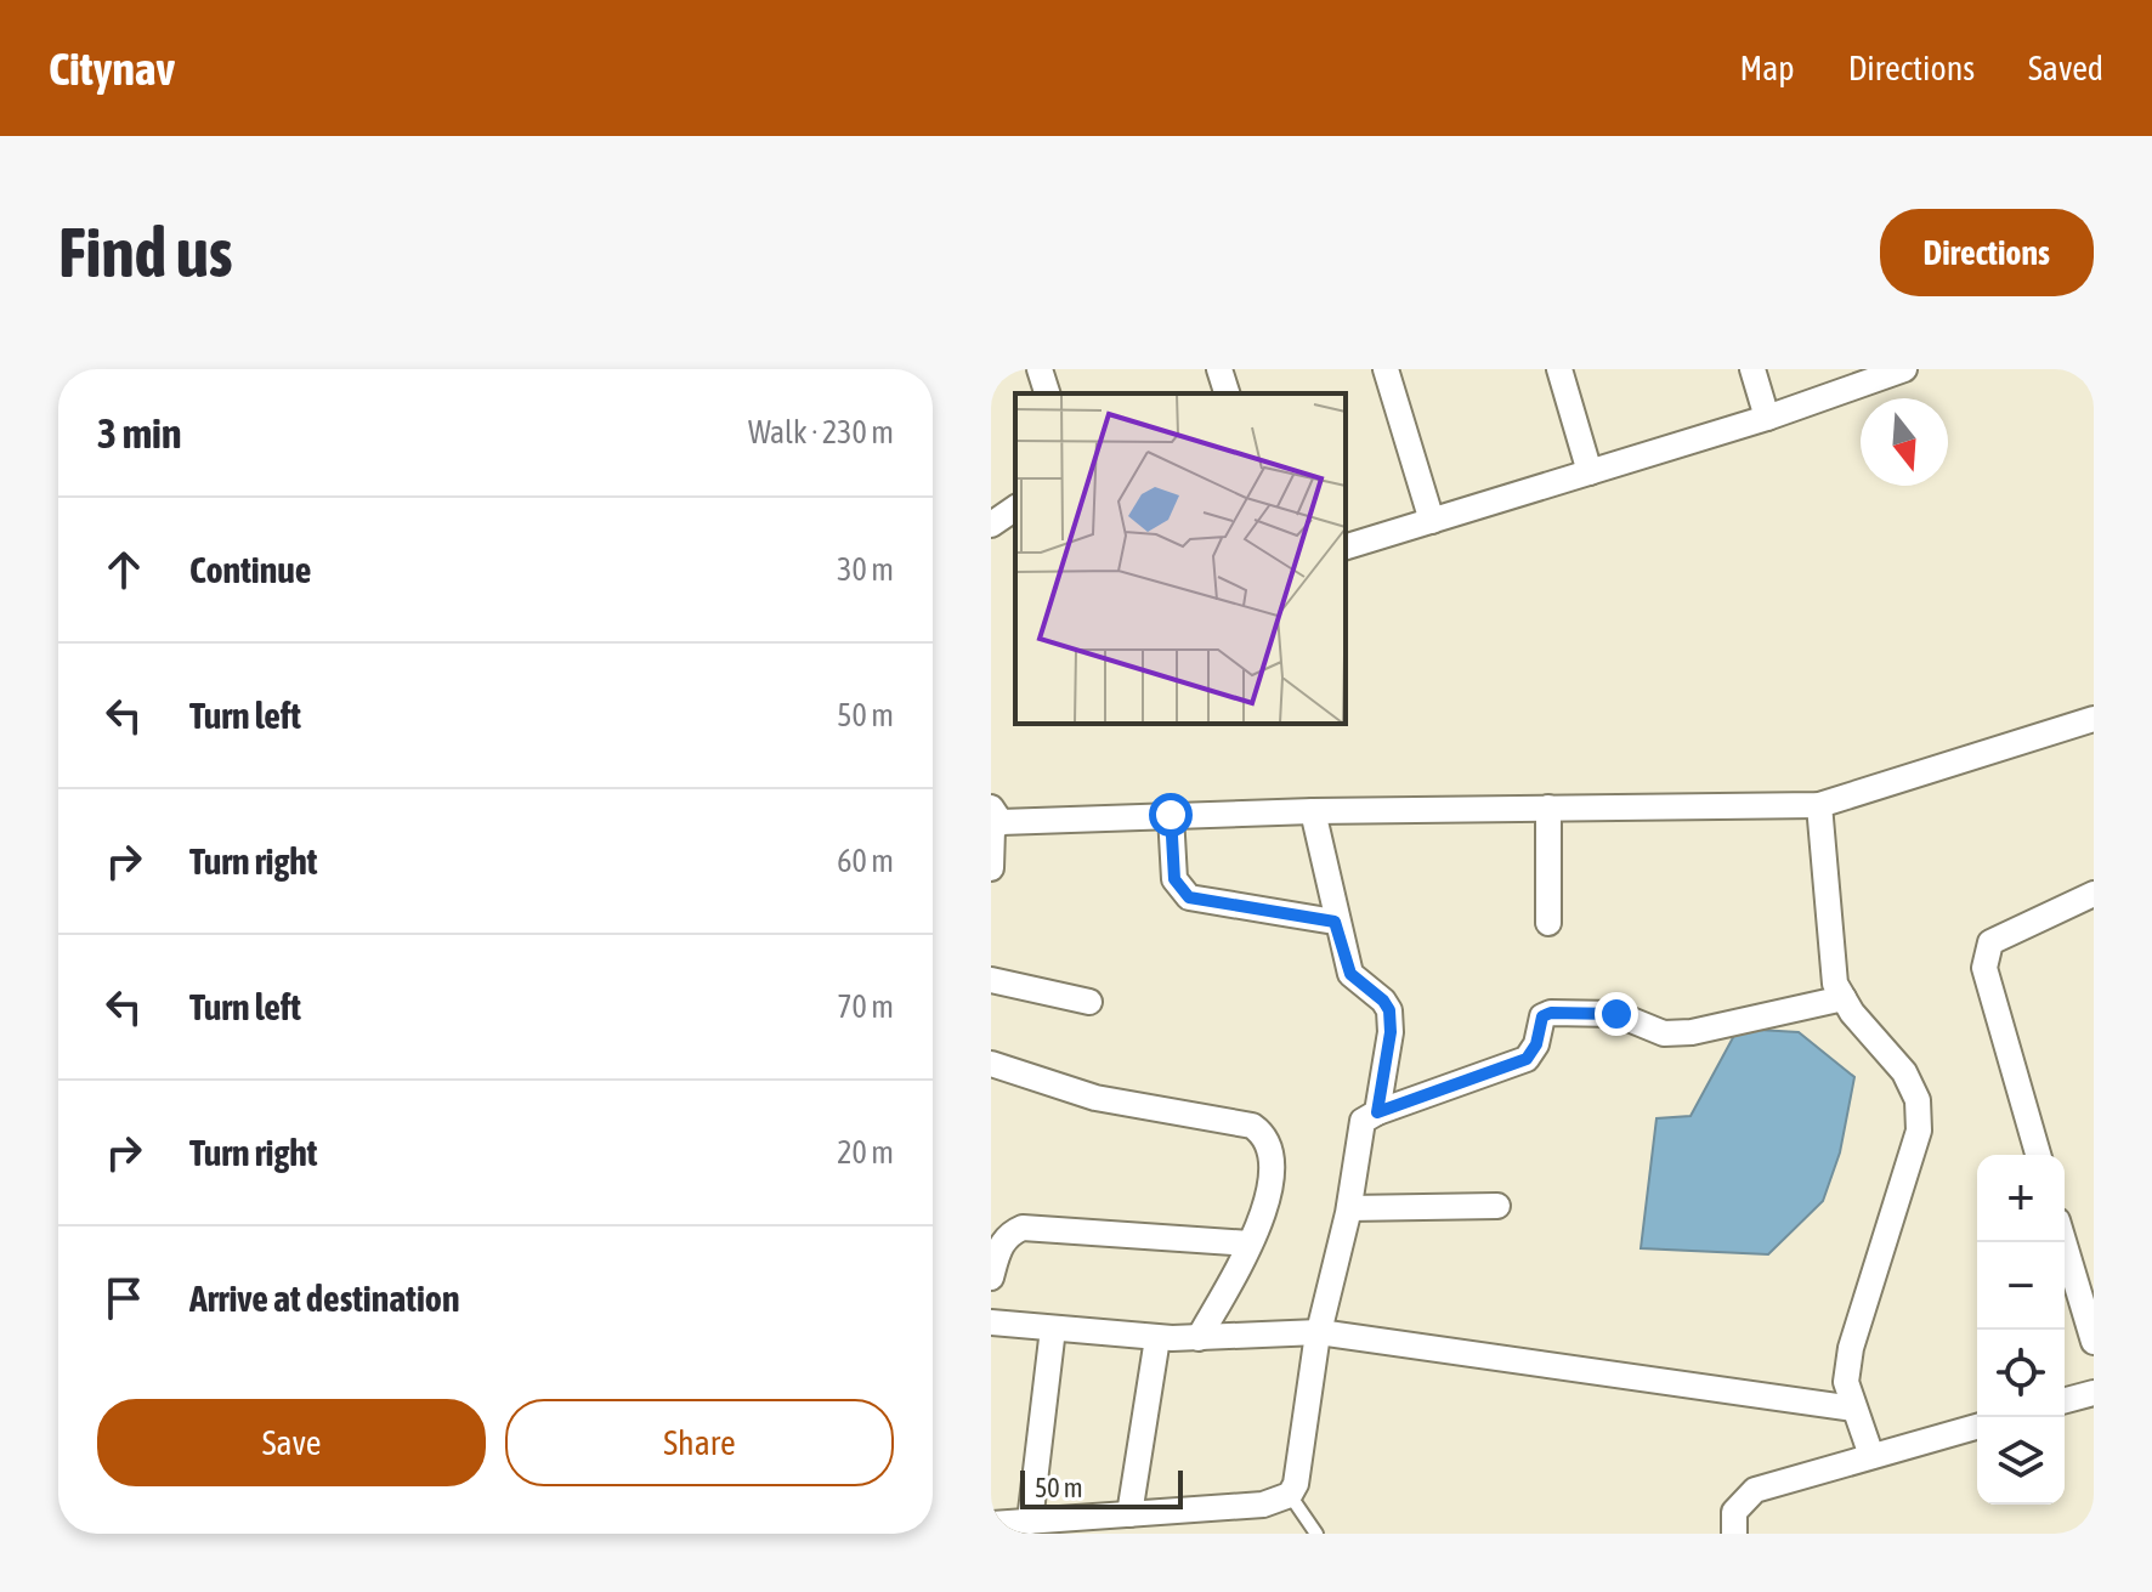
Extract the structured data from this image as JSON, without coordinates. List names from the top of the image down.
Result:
{
  "scale_bar": "50 m",
  "north": "bottom",
  "page": {
    "header": "Citynav",
    "nav": ["Map", "Directions", "Saved"],
    "buttons": [
      "Directions",
      ["Save", "Share"]
    ],
    "title": "Find us",
    "heading": ["3 min", "Walk · 230 m"],
    "list": [
      ["Continue", "30 m"],
      ["Turn left", "50 m"],
      ["Turn right", "60 m"],
      ["Turn left", "70 m"],
      ["Turn right", "20 m"],
      "Arrive at destination"
    ],
    "map_buttons": ["+", "−"],
    "scale": "50 m"
  }
}
